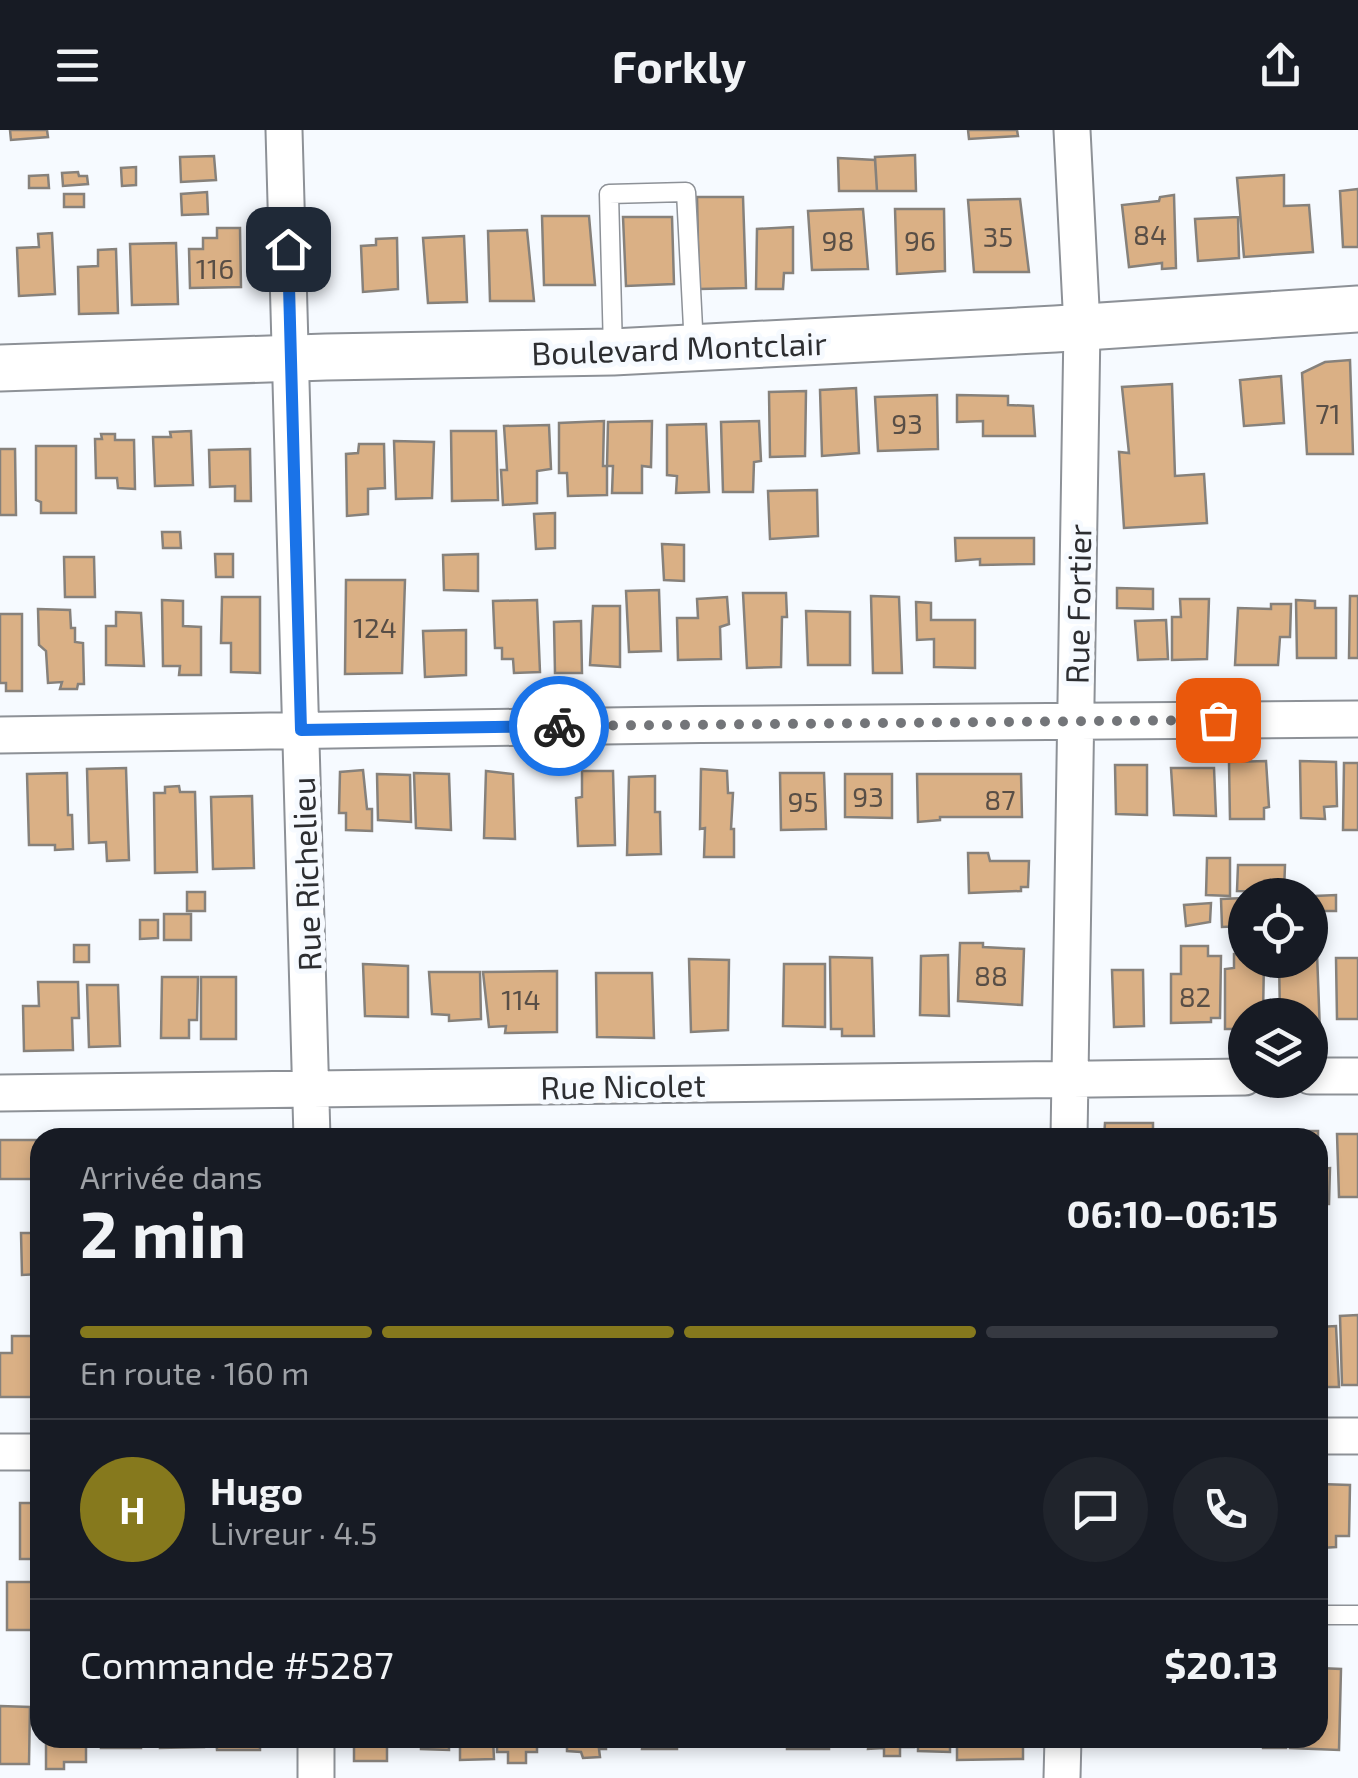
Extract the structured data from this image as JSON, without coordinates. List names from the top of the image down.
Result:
{
  "streets": {
    "street": [
      "Boulevard Montclair",
      "Rue Fortier",
      "Rue Richelieu",
      "Rue Nicolet"
    ]
  },
  "crossings": [
    ["Boulevard Montclair", "Rue Fortier"],
    ["Boulevard Montclair", "Rue Richelieu"],
    ["Rue Fortier", "Rue Nicolet"],
    ["Rue Richelieu", "Rue Nicolet"]
  ],
  "house_numbers": [
    "84",
    "35",
    "98",
    "96",
    "116",
    "71",
    "93",
    "124",
    "93",
    "87",
    "95",
    "88",
    "82",
    "114"
  ],
  "page": {
    "header": "Forkly",
    "heading": ["2 min", "Arrivée dans", "06:10–06:15"],
    "panel": [
      "Hugo",
      "Livreur · 4.5",
      "Commande #5287",
      "$20.13"
    ],
    "bar": "En route · 160 m",
    "round": "H"
  }
}
